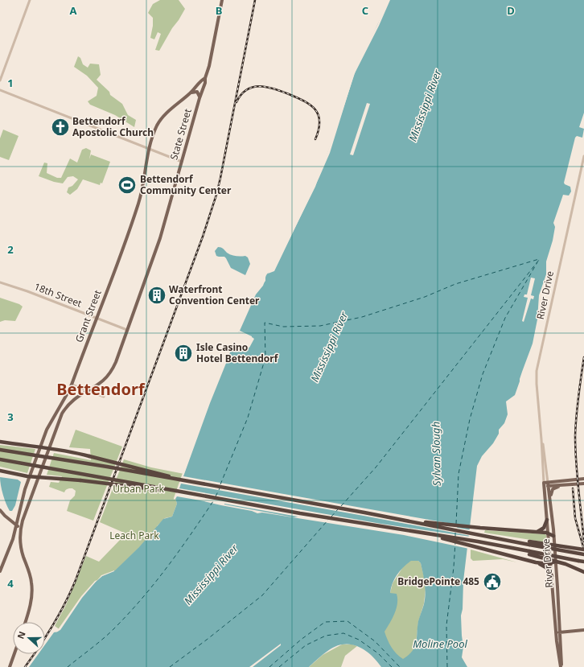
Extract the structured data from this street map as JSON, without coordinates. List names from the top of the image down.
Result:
{
  "streets": {
    "main road": ["State Street", "River Drive", "Grant Street"],
    "street": ["18th Street"]
  },
  "crossings": [
    ["State Street", "18th Street"],
    ["State Street", "Grant Street"],
    ["18th Street", "Grant Street"]
  ],
  "districts": ["Bettendorf"],
  "water": ["Mississippi River", "Sylvan Slough", "Moline Pool"],
  "parks": ["Urban Park", "Leach Park"],
  "places": {
    "church": ["Bettendorf Apostolic Church"],
    "sports": ["Bettendorf Community Center"],
    "building": ["Waterfront Convention Center", "Isle Casino Hotel Bettendorf"],
    "public building": ["BridgePointe 485"]
  },
  "north": "left",
  "grid": {
    "columns": [
      "A",
      "B",
      "C",
      "D"
    ],
    "rows": [
      "1",
      "2",
      "3",
      "4"
    ]
  }
}
